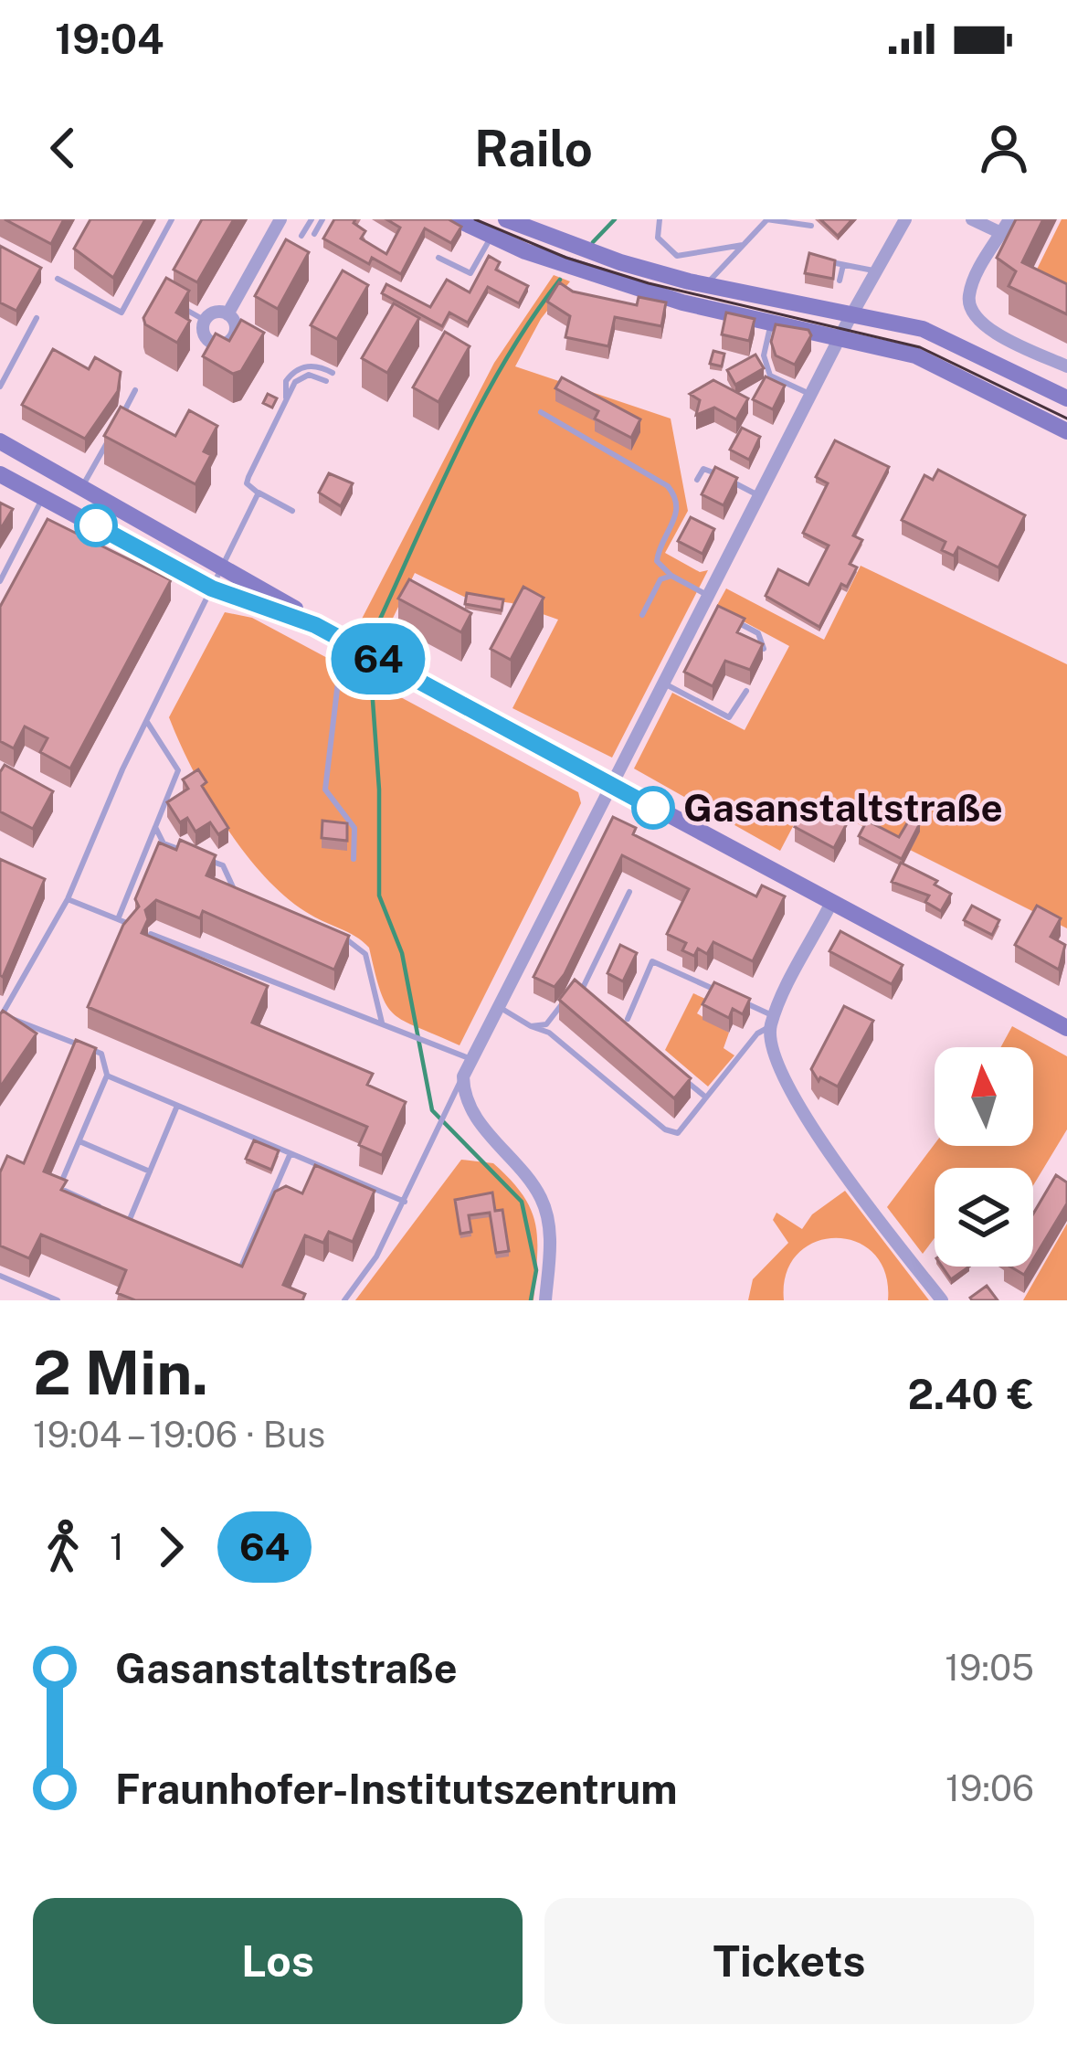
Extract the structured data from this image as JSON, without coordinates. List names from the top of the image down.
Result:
{
  "places": ["Gasanstaltstraße"],
  "lines": ["bus line 64"],
  "north": "top",
  "page": {
    "status": "19:04",
    "header": "Railo",
    "on_map": "64",
    "heading": ["2 Min.", "19:04 – 19:06 · Bus", "2.40 €"],
    "legs": ["1", "64"],
    "list": [
      {
        "name": "Gasanstaltstraße",
        "value": "19:05"
      },
      {
        "name": "Fraunhofer-Institutszentrum",
        "value": "19:06"
      }
    ],
    "buttons": ["Los", "Tickets"]
  }
}
